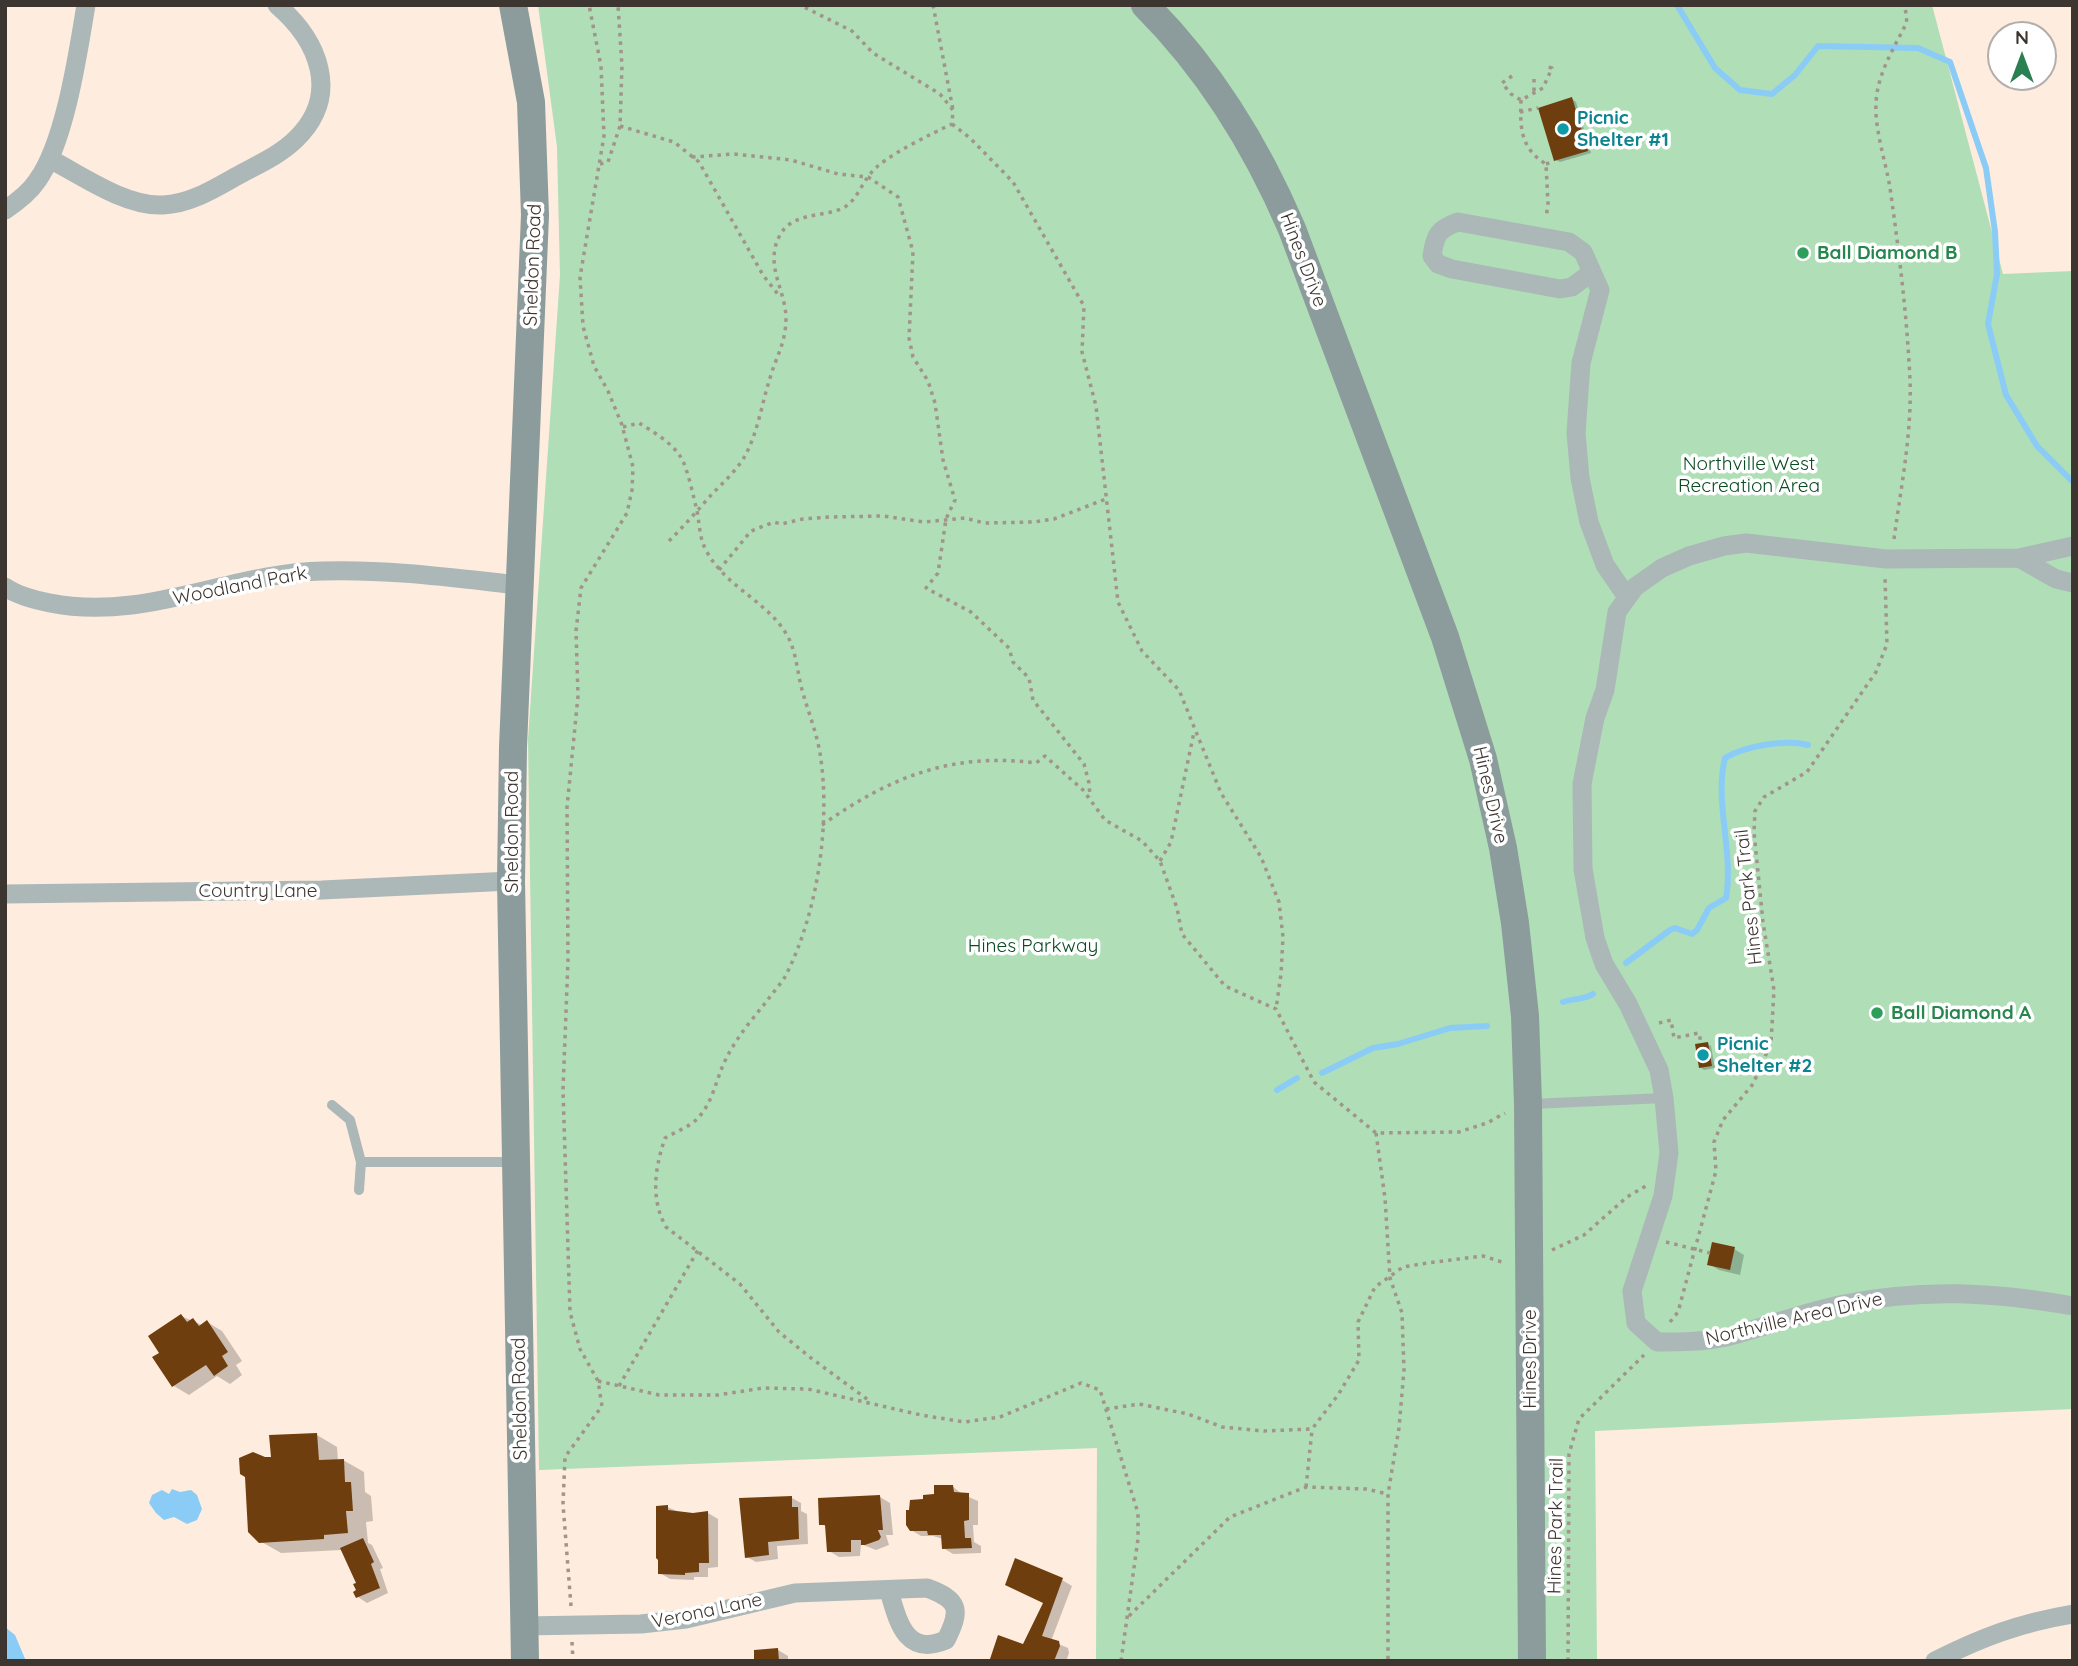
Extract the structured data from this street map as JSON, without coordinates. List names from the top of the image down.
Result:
{
  "streets": {
    "street": [
      "Hines Drive",
      "Sheldon Road",
      "Woodland Park",
      "Country Lane",
      "Northville Area Drive",
      "Verona Lane"
    ],
    "path": ["Hines Park Trail"]
  },
  "crossings": [
    ["Sheldon Road", "Woodland Park"],
    ["Sheldon Road", "Country Lane"],
    ["Sheldon Road", "Verona Lane"],
    ["Hines Park Trail", "Northville Area Drive"]
  ],
  "parks": ["Northville West Recreation Area", "Hines Parkway"],
  "places": [
    "Picnic Shelter #1",
    "Ball Diamond B",
    "Ball Diamond A",
    "Picnic Shelter #2"
  ],
  "north": "top"
}
